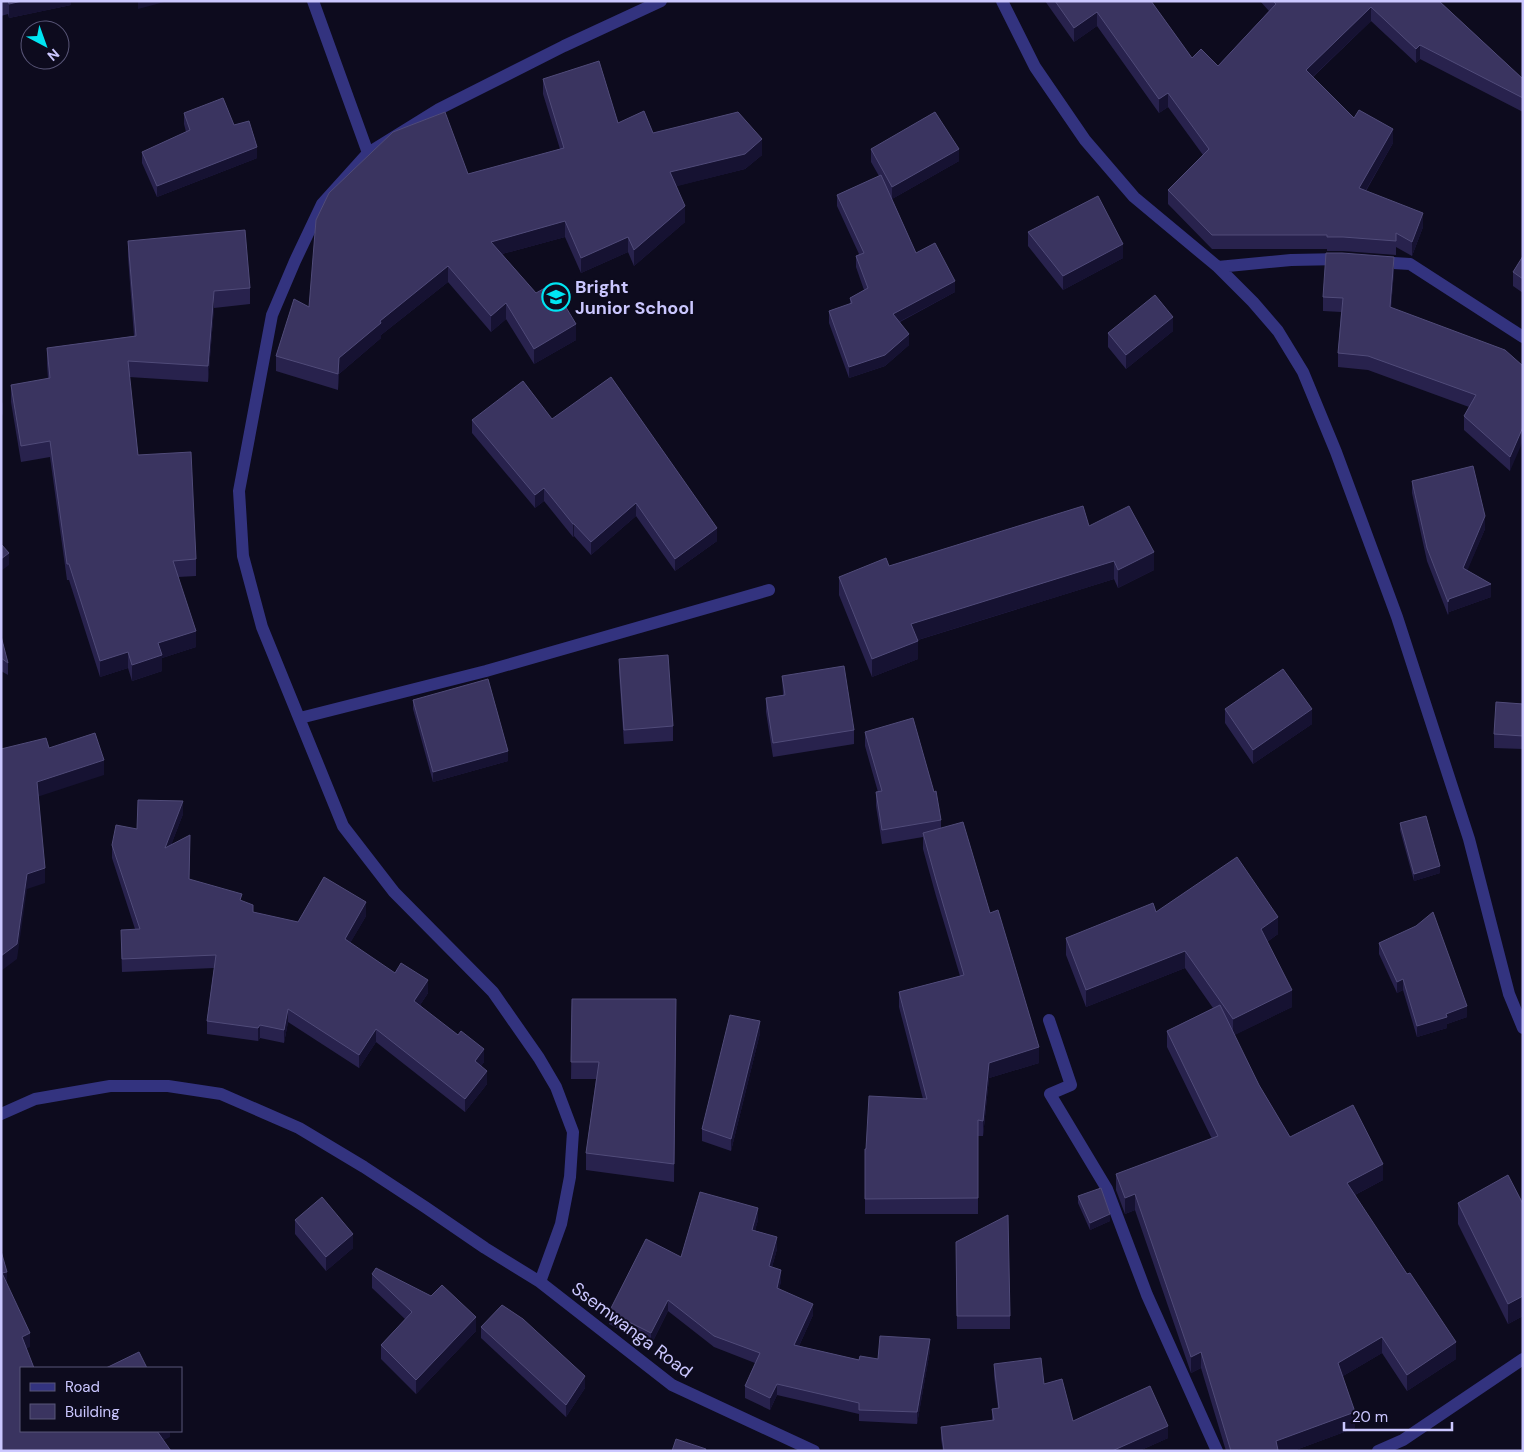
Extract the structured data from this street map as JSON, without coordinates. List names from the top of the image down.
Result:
{
  "streets": {
    "street": ["Ssemwanga Road"]
  },
  "places": {
    "school or university": ["Bright Junior School"]
  },
  "legend": ["Road", "Building"],
  "scale_bar": "20 m",
  "north": "bottom right"
}
